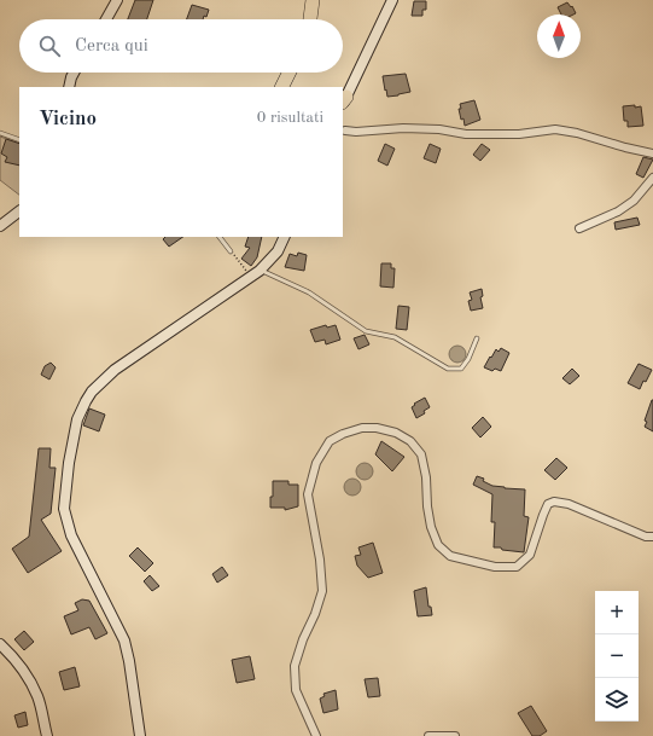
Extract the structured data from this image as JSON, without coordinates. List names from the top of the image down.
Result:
{
  "north": "top",
  "page": {
    "search": "Cerca qui",
    "heading": ["Vicino", "0 risultati"],
    "map_buttons": ["+", "−"]
  }
}
